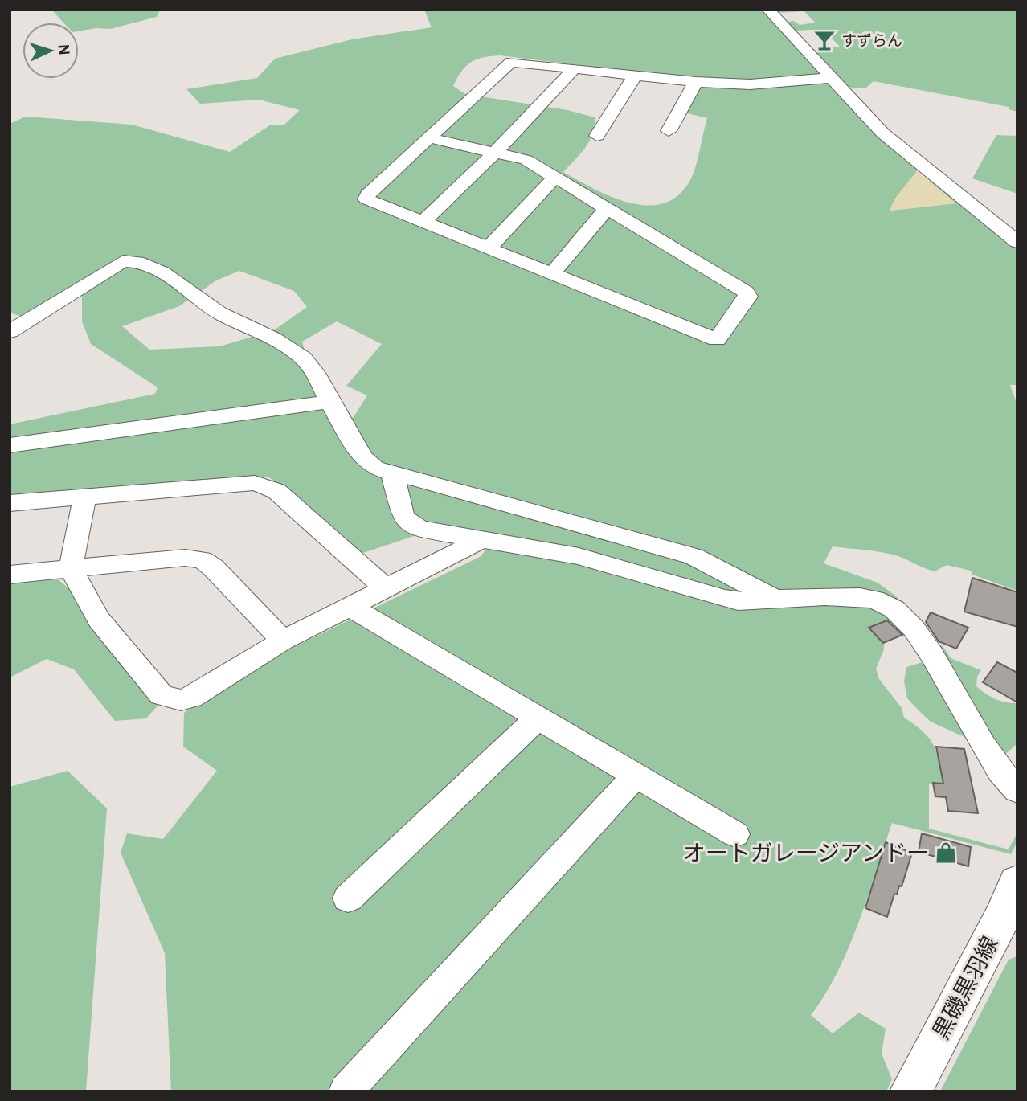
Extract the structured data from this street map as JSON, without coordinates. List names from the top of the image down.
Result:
{
  "streets": {
    "main road": ["黒磯黒羽線"]
  },
  "places": {
    "bar": ["すずらん"],
    "shop": ["オートガレージアンドー"]
  },
  "north": "right"
}
